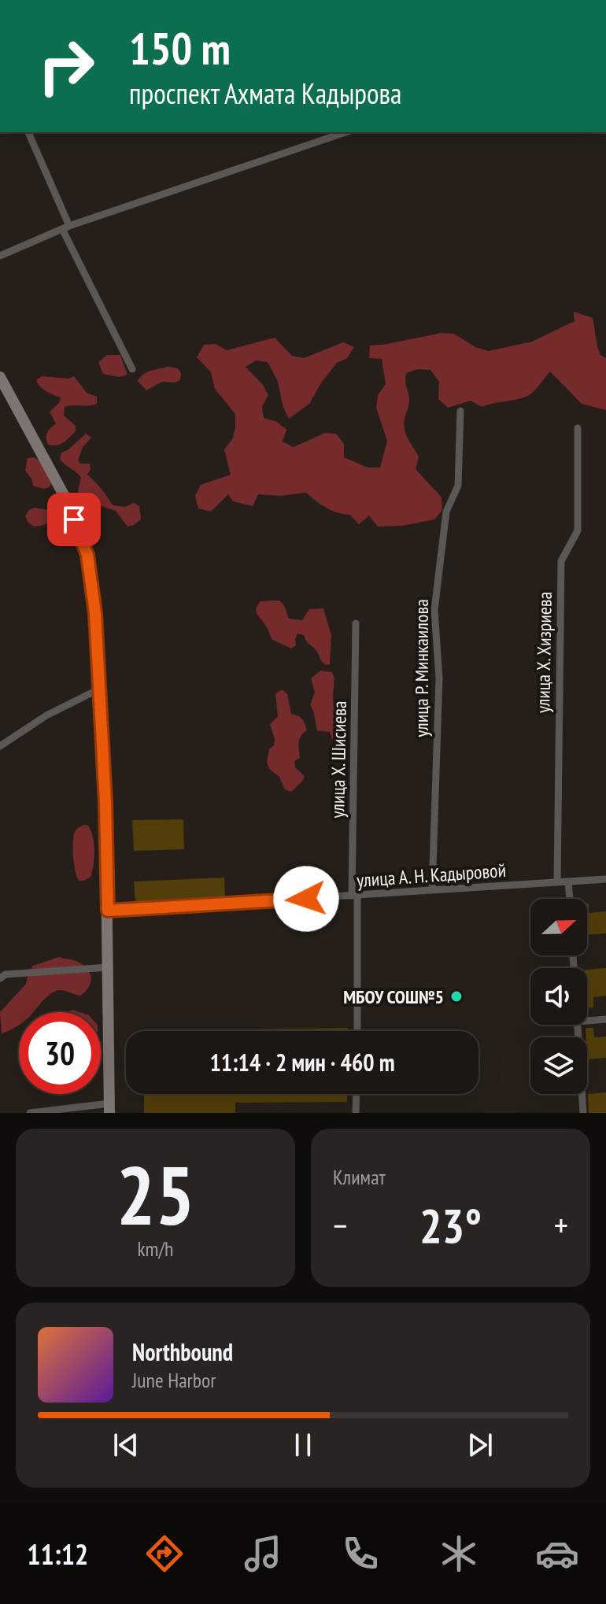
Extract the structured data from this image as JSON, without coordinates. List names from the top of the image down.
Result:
{
  "streets": {
    "street": [
      "улица Х. Хизриева",
      "улица Р. Минкаилова",
      "улица Х. Шисиева",
      "улица А. Н. Кадыровой"
    ]
  },
  "crossings": [
    ["улица Х. Хизриева", "улица А. Н. Кадыровой"],
    ["улица Р. Минкаилова", "улица А. Н. Кадыровой"],
    ["улица Х. Шисиева", "улица А. Н. Кадыровой"]
  ],
  "places": ["МБОУ СОШ№5"],
  "north": "right",
  "page": {
    "turn": ["150 m", "проспект Ахмата Кадырова"],
    "limit": "30",
    "trip": "11:14 · 2 мин · 460 m",
    "tile": [
      ["25", "km/h"],
      "Климат"
    ],
    "heat": ["−", "23°", "+"],
    "song": ["Northbound", "June Harbor"],
    "tabs": "11:12"
  }
}
